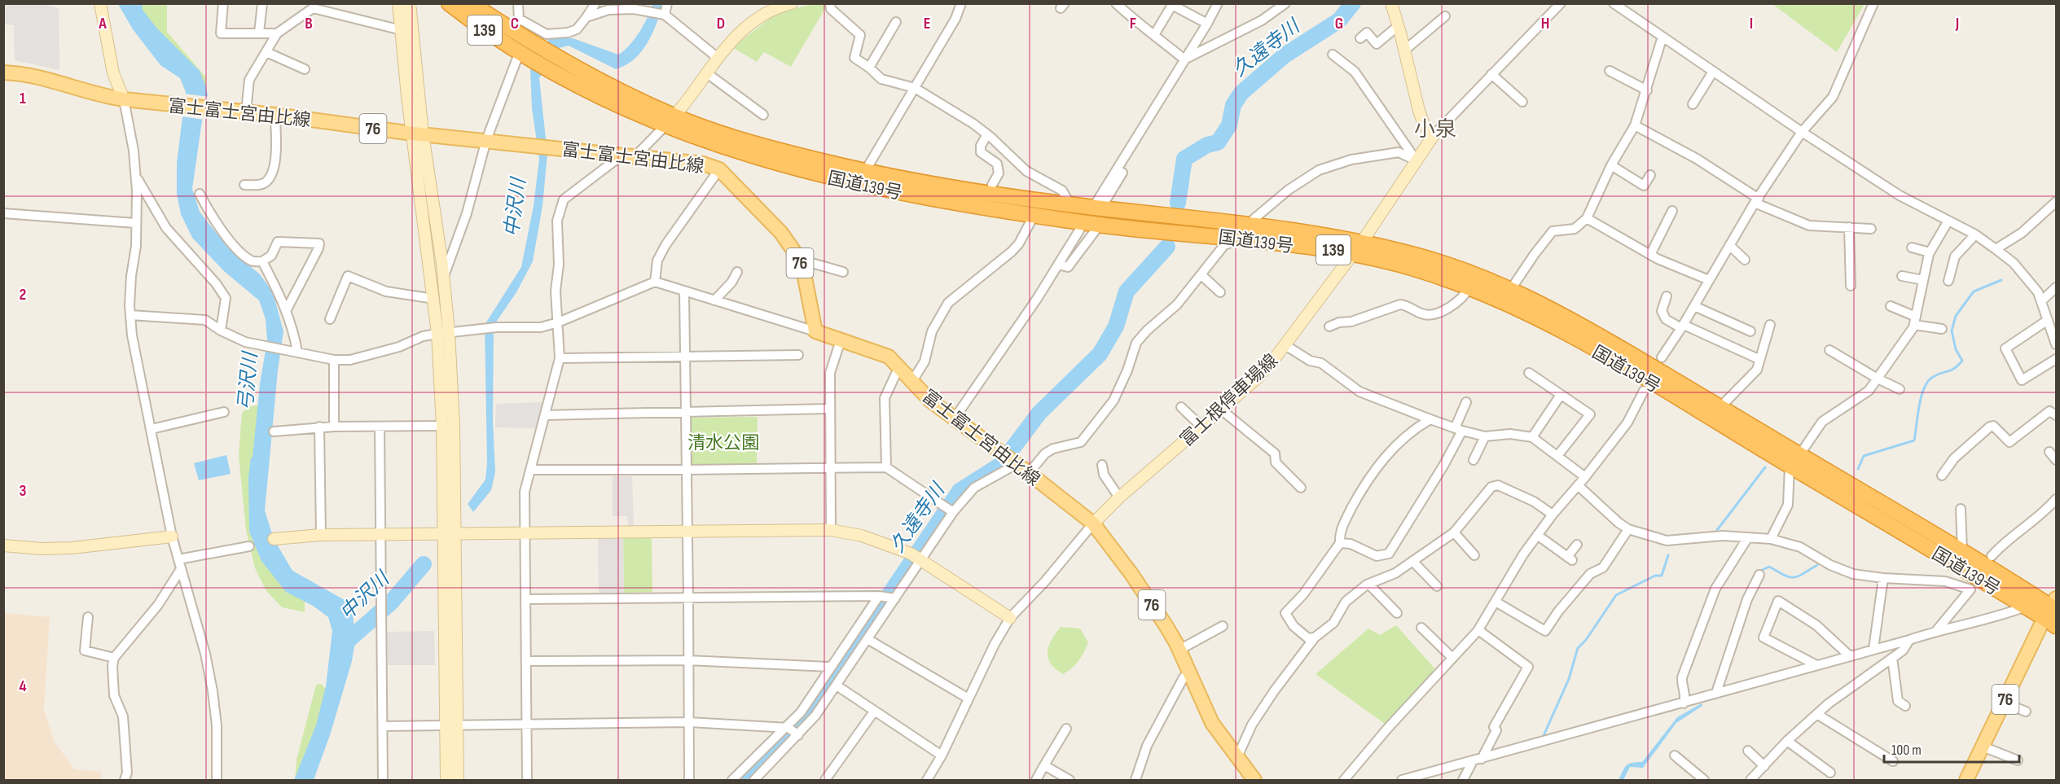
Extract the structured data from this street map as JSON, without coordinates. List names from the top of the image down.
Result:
{
  "streets": {
    "highway": ["139", "国道139号"],
    "main road": ["富士富士宮由比線", "76"],
    "street": ["富士根停車場線"]
  },
  "crossings": [
    ["富士富士宮由比線", "富士根停車場線"],
    ["76", "国道139号"],
    ["国道139号", "富士根停車場線"]
  ],
  "districts": ["小泉"],
  "water": ["久遠寺川", "中沢川", "弓沢川"],
  "parks": ["清水公園"],
  "scale_bar": "100 m",
  "grid": {
    "columns": [
      "A",
      "B",
      "C",
      "D",
      "E",
      "F",
      "G",
      "H",
      "I",
      "J"
    ],
    "rows": [
      "1",
      "2",
      "3",
      "4"
    ]
  }
}
